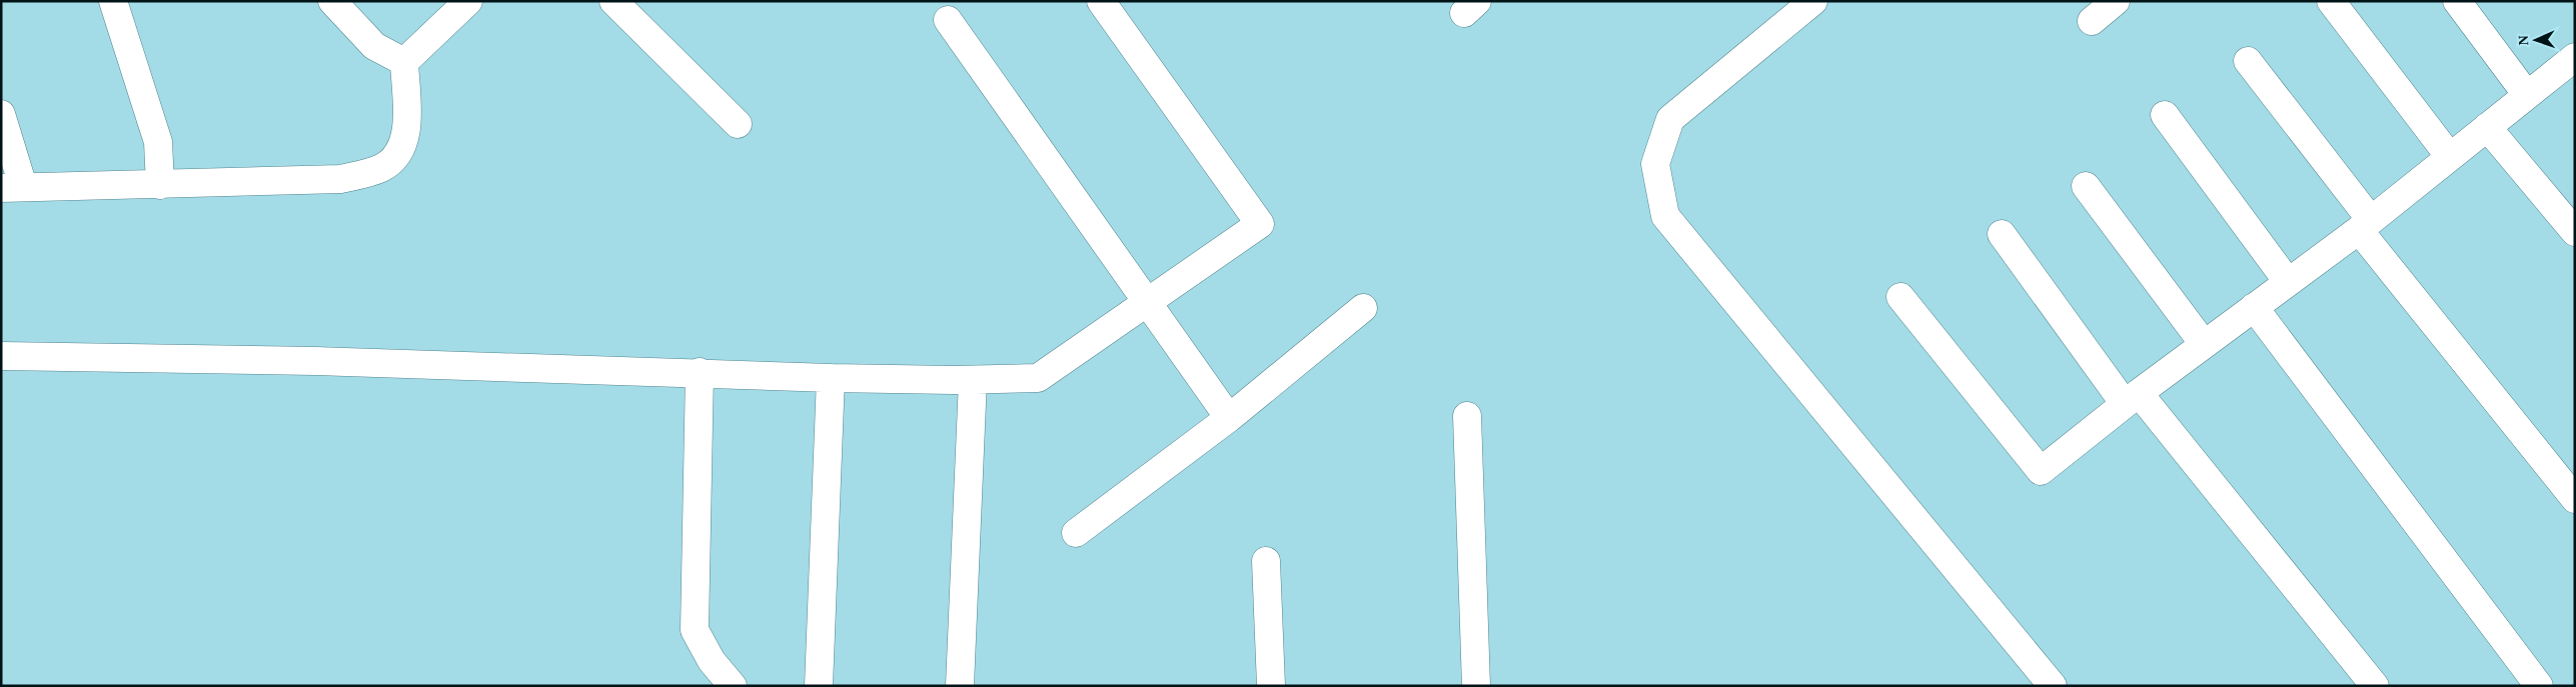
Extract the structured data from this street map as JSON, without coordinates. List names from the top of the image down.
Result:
{
  "north": "left"
}
